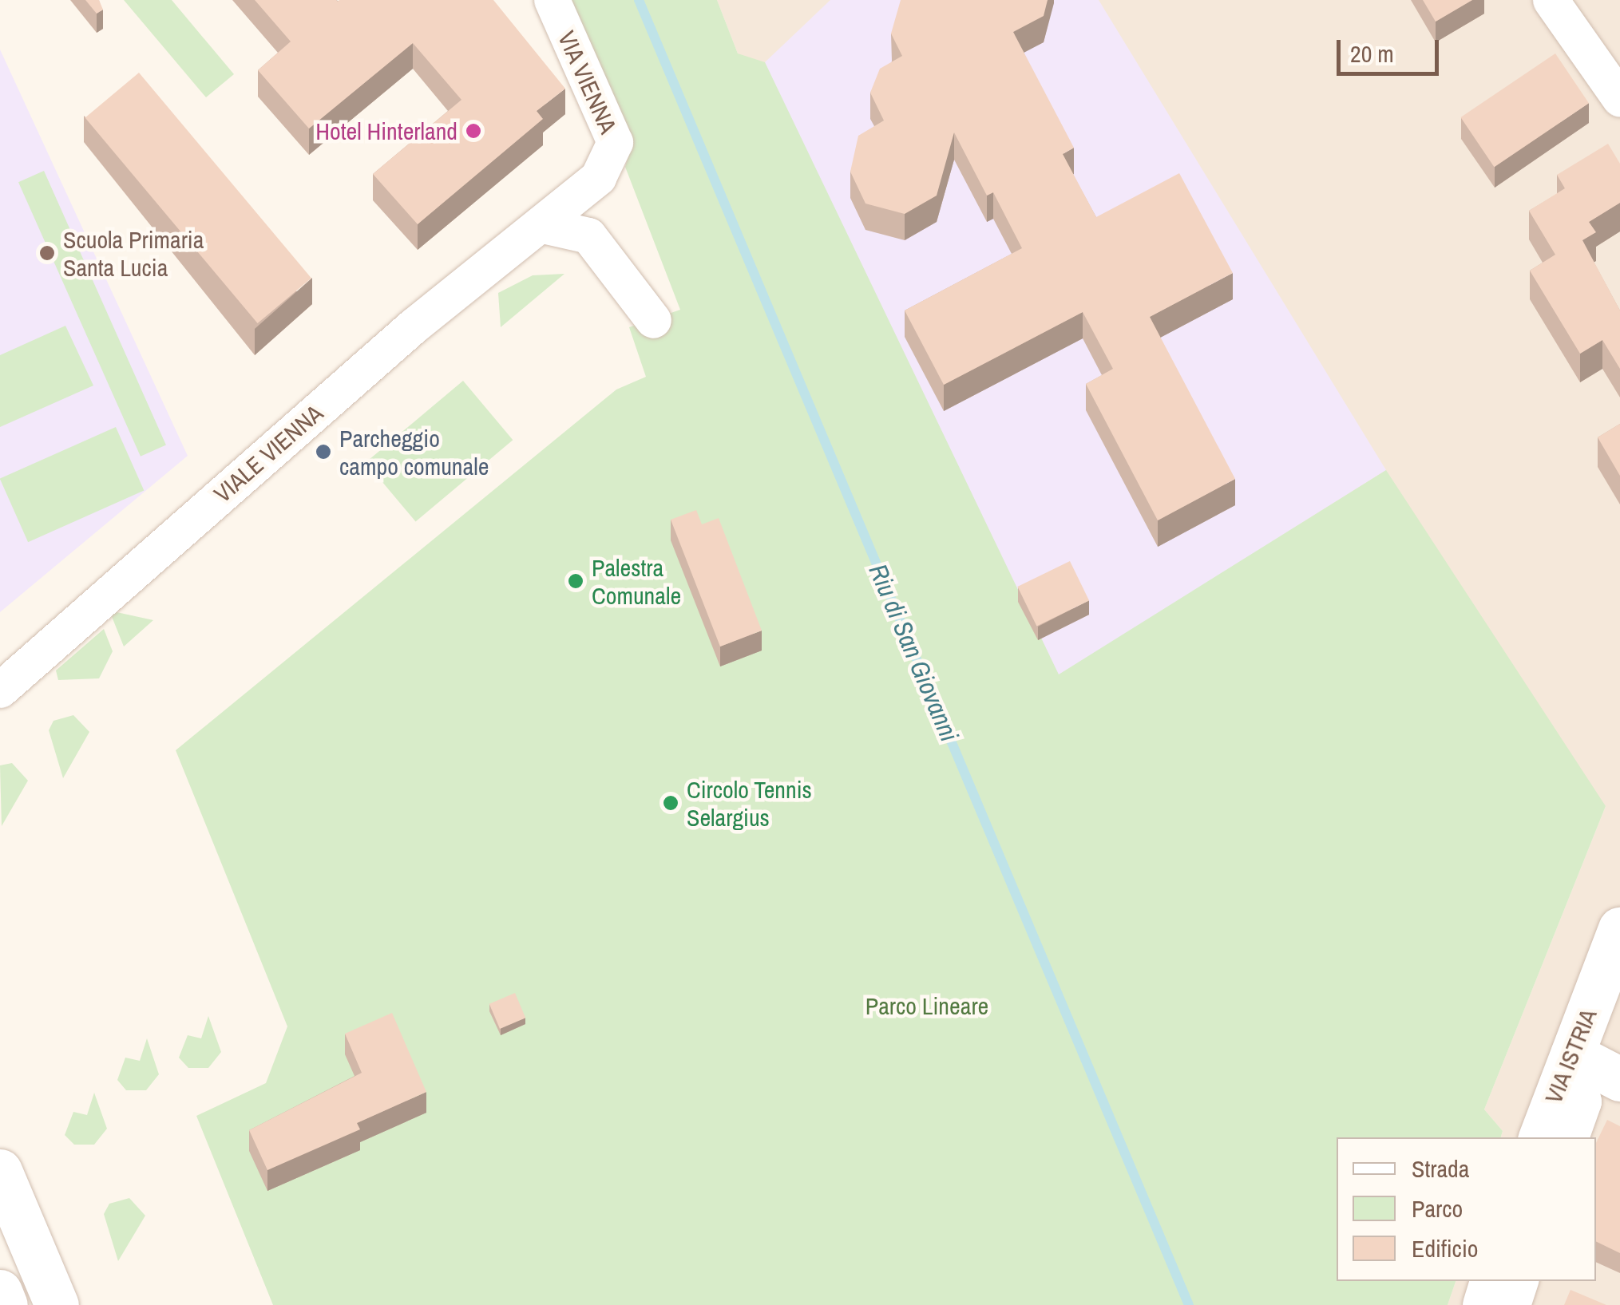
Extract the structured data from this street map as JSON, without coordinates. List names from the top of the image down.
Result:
{
  "streets": {
    "main road": ["VIA ISTRIA"],
    "street": ["VIA VIENNA", "VIALE VIENNA"]
  },
  "crossings": [
    ["VIA VIENNA", "VIALE VIENNA"]
  ],
  "water": ["Riu di San Giovanni"],
  "parks": ["Parco Lineare"],
  "places": [
    "Hotel Hinterland",
    "Scuola Primaria Santa Lucia",
    "Parcheggio campo comunale",
    "Palestra Comunale",
    "Circolo Tennis Selargius"
  ],
  "legend": ["Strada", "Parco", "Edificio"],
  "scale_bar": "20 m"
}
